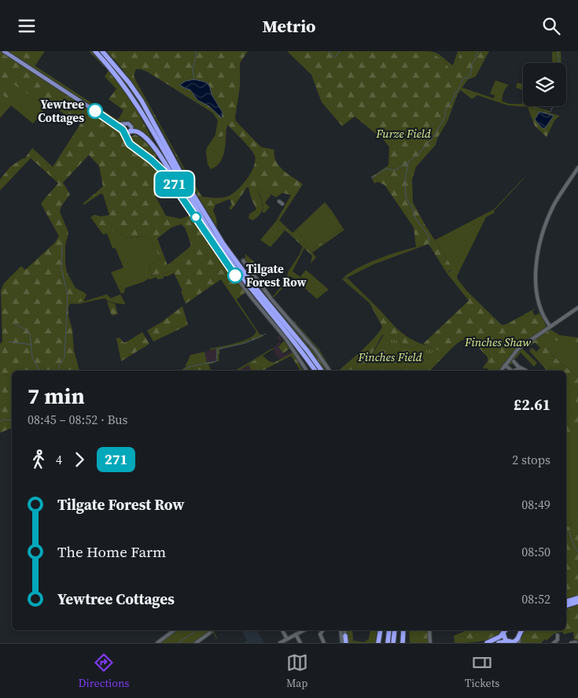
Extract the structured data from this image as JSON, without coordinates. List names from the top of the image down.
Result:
{
  "parks": ["Furze Field", "Finches Shaw", "Finches Field"],
  "places": ["Yewtree Cottages", "Tilgate Forest Row"],
  "lines": ["bus line 271"],
  "page": {
    "header": "Metrio",
    "on_map": "271",
    "heading": ["7 min", "08:45 – 08:52 · Bus", "£2.61"],
    "legs": ["4", "271", "2 stops"],
    "list": [
      {
        "name": "Tilgate Forest Row",
        "value": "08:49"
      },
      {
        "name": "The Home Farm",
        "value": "08:50"
      },
      {
        "name": "Yewtree Cottages",
        "value": "08:52"
      }
    ],
    "tabs": ["Directions", "Map", "Tickets"]
  }
}
